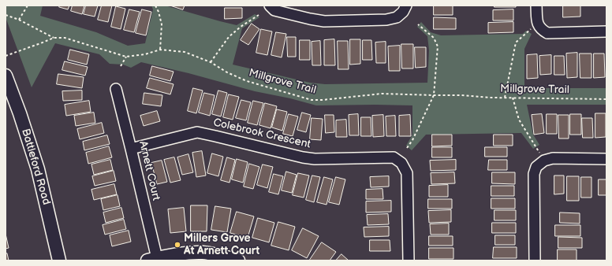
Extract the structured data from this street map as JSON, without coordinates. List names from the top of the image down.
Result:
{
  "streets": {
    "street": ["Colebrook Crescent", "Battleford Road", "Arnett Court"],
    "path": ["Millgrove Trail"]
  },
  "crossings": [
    ["Colebrook Crescent", "Arnett Court"]
  ],
  "places": ["Millers Grove At Arnett Court"]
}
